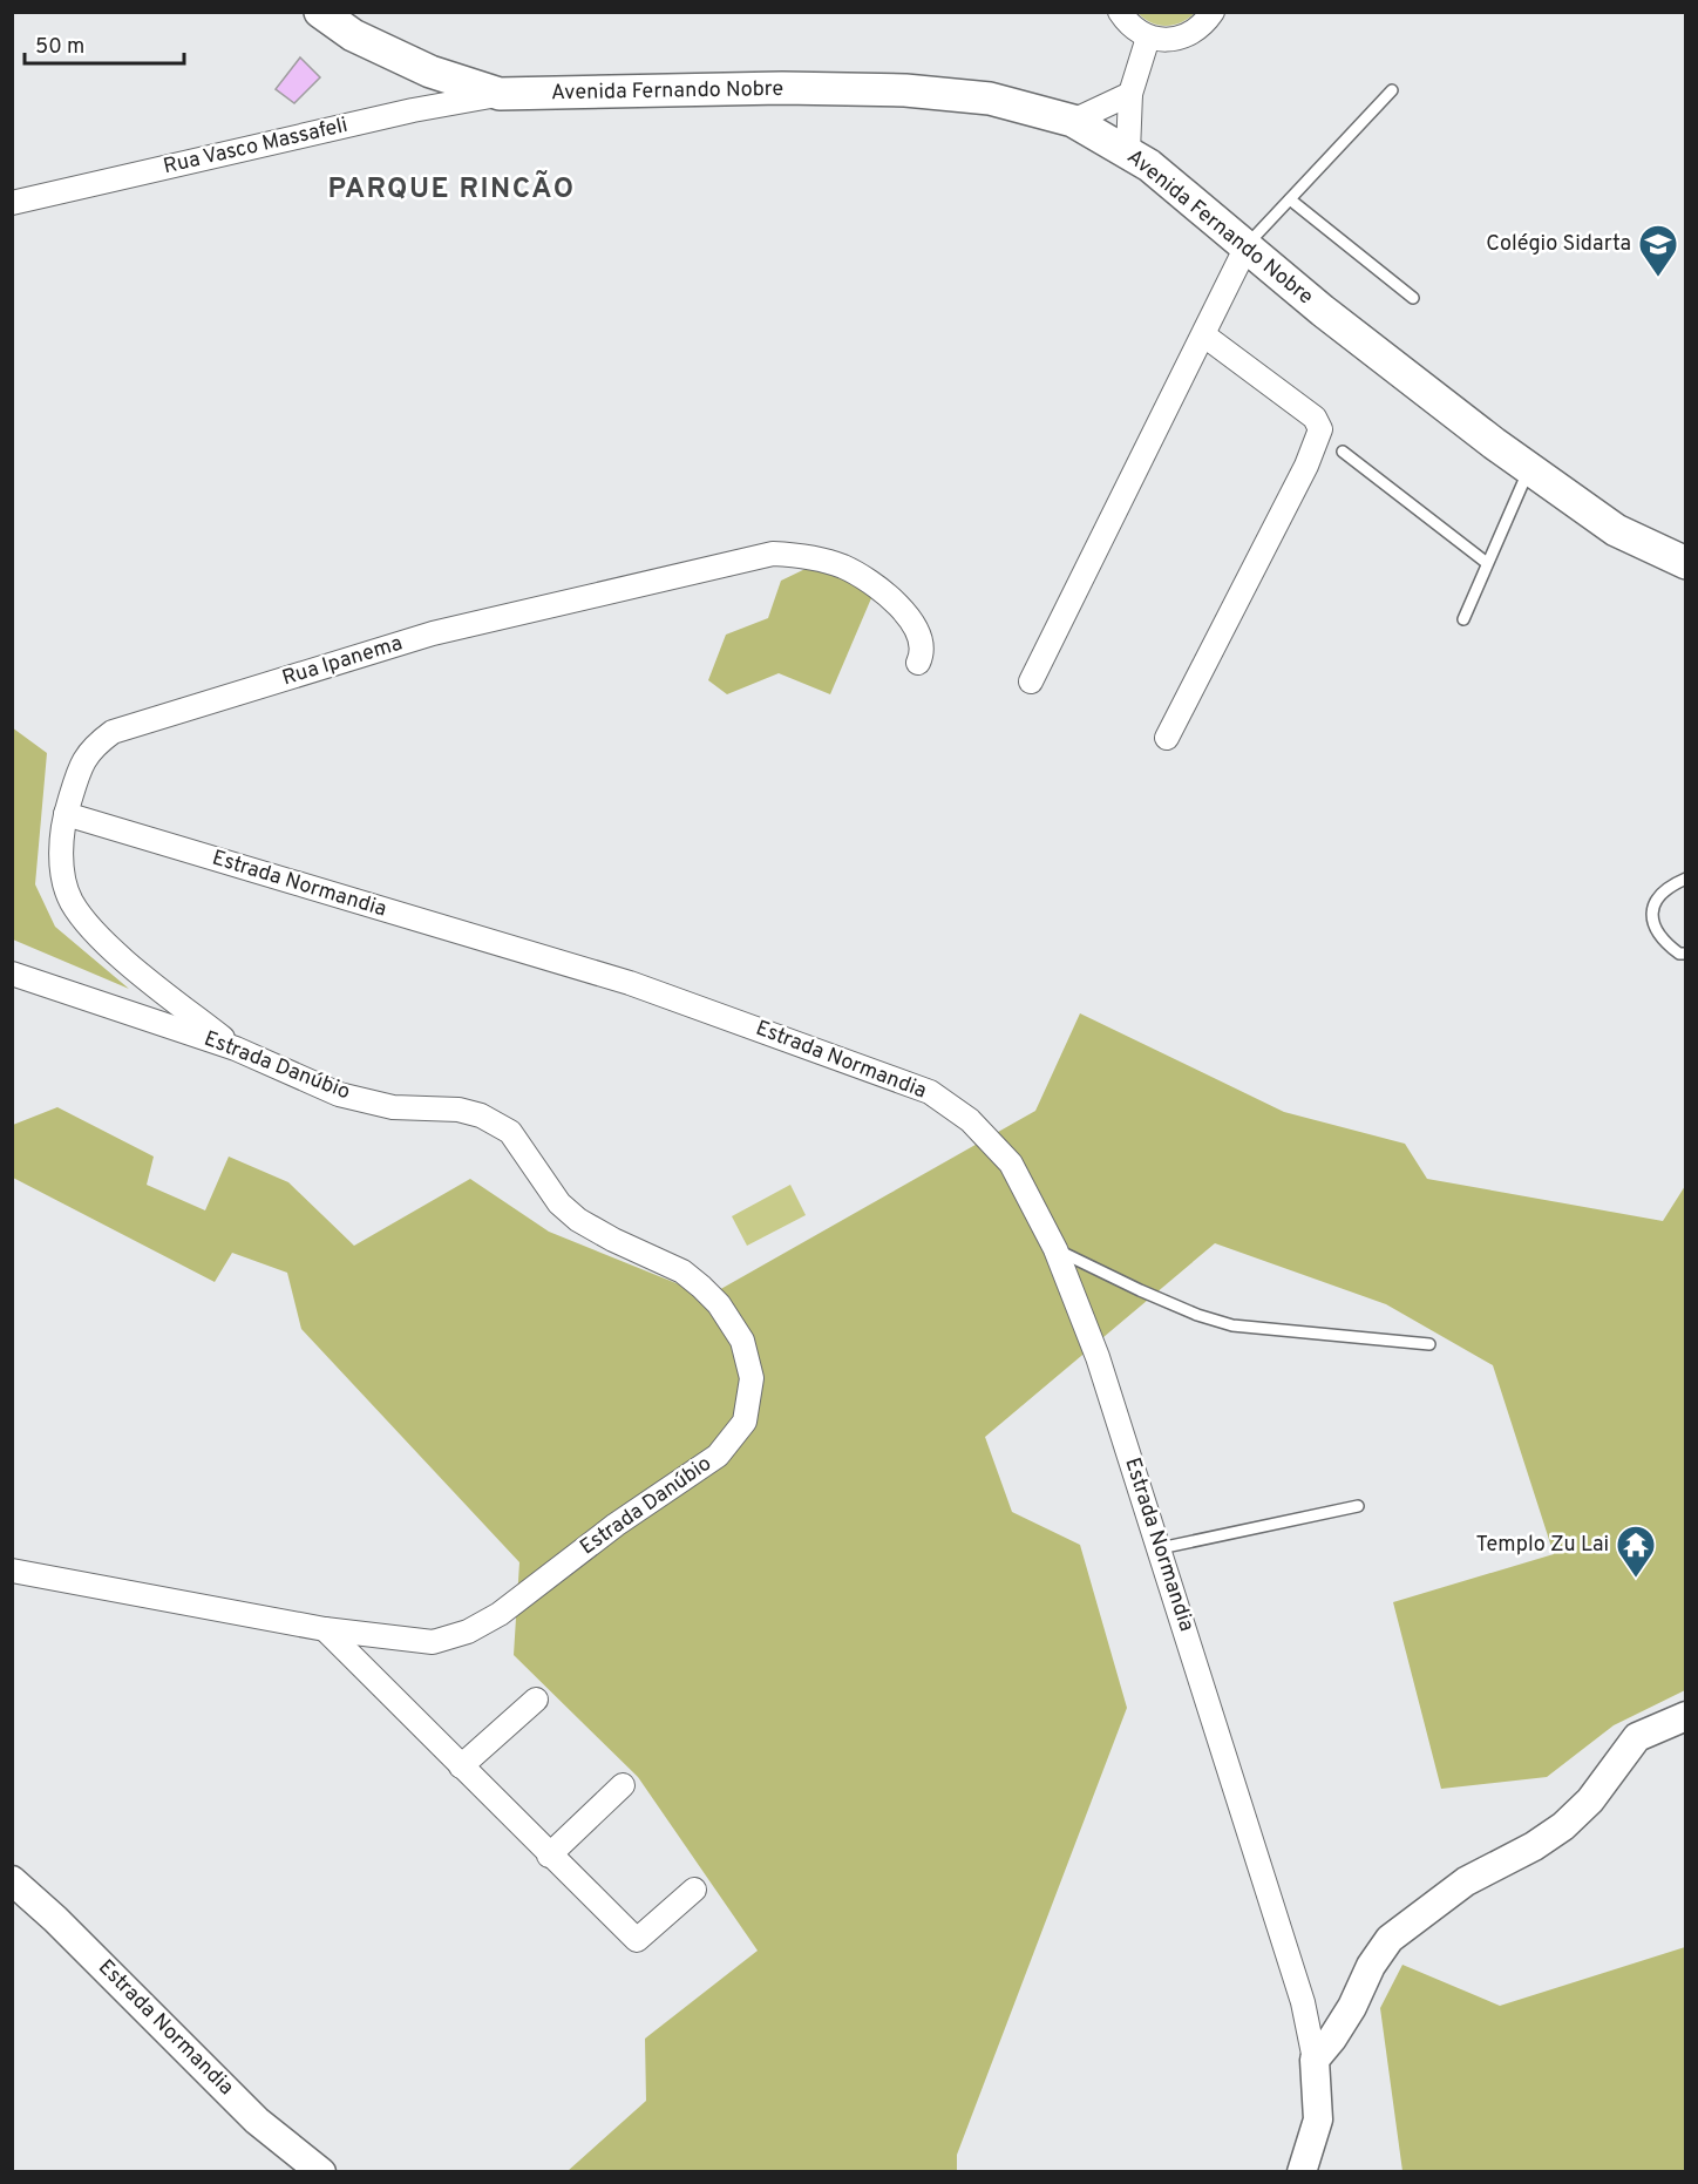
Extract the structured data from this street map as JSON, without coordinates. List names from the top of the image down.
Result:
{
  "streets": {
    "main road": ["Avenida Fernando Nobre"],
    "street": [
      "Rua Vasco Massafeli",
      "Rua Ipanema",
      "Estrada Normandia",
      "Estrada Danúbio"
    ]
  },
  "crossings": [
    ["Avenida Fernando Nobre", "Rua Vasco Massafeli"],
    ["Rua Ipanema", "Estrada Normandia"],
    ["Rua Ipanema", "Estrada Danúbio"]
  ],
  "districts": ["PARQUE RINCÃO"],
  "places": {
    "school or university": ["Colégio Sidarta"],
    "temple": ["Templo Zu Lai"]
  },
  "scale_bar": "50 m"
}
